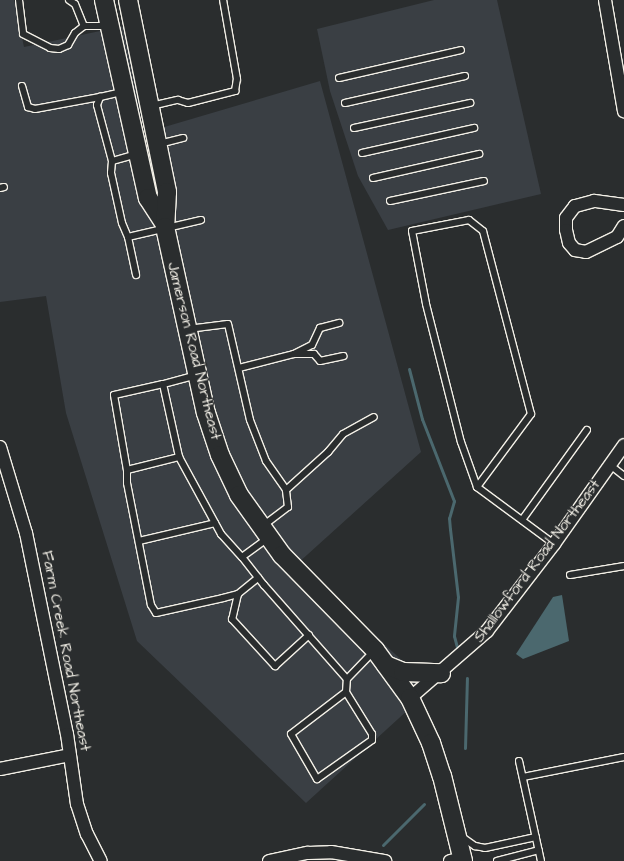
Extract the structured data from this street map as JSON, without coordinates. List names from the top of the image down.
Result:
{
  "streets": {
    "street": ["Jamerson Road Northeast", "Shallowford Road Northeast", "Farm Creek Road Northeast"]
  },
  "crossings": [
    ["Jamerson Road Northeast", "Shallowford Road Northeast"]
  ]
}
